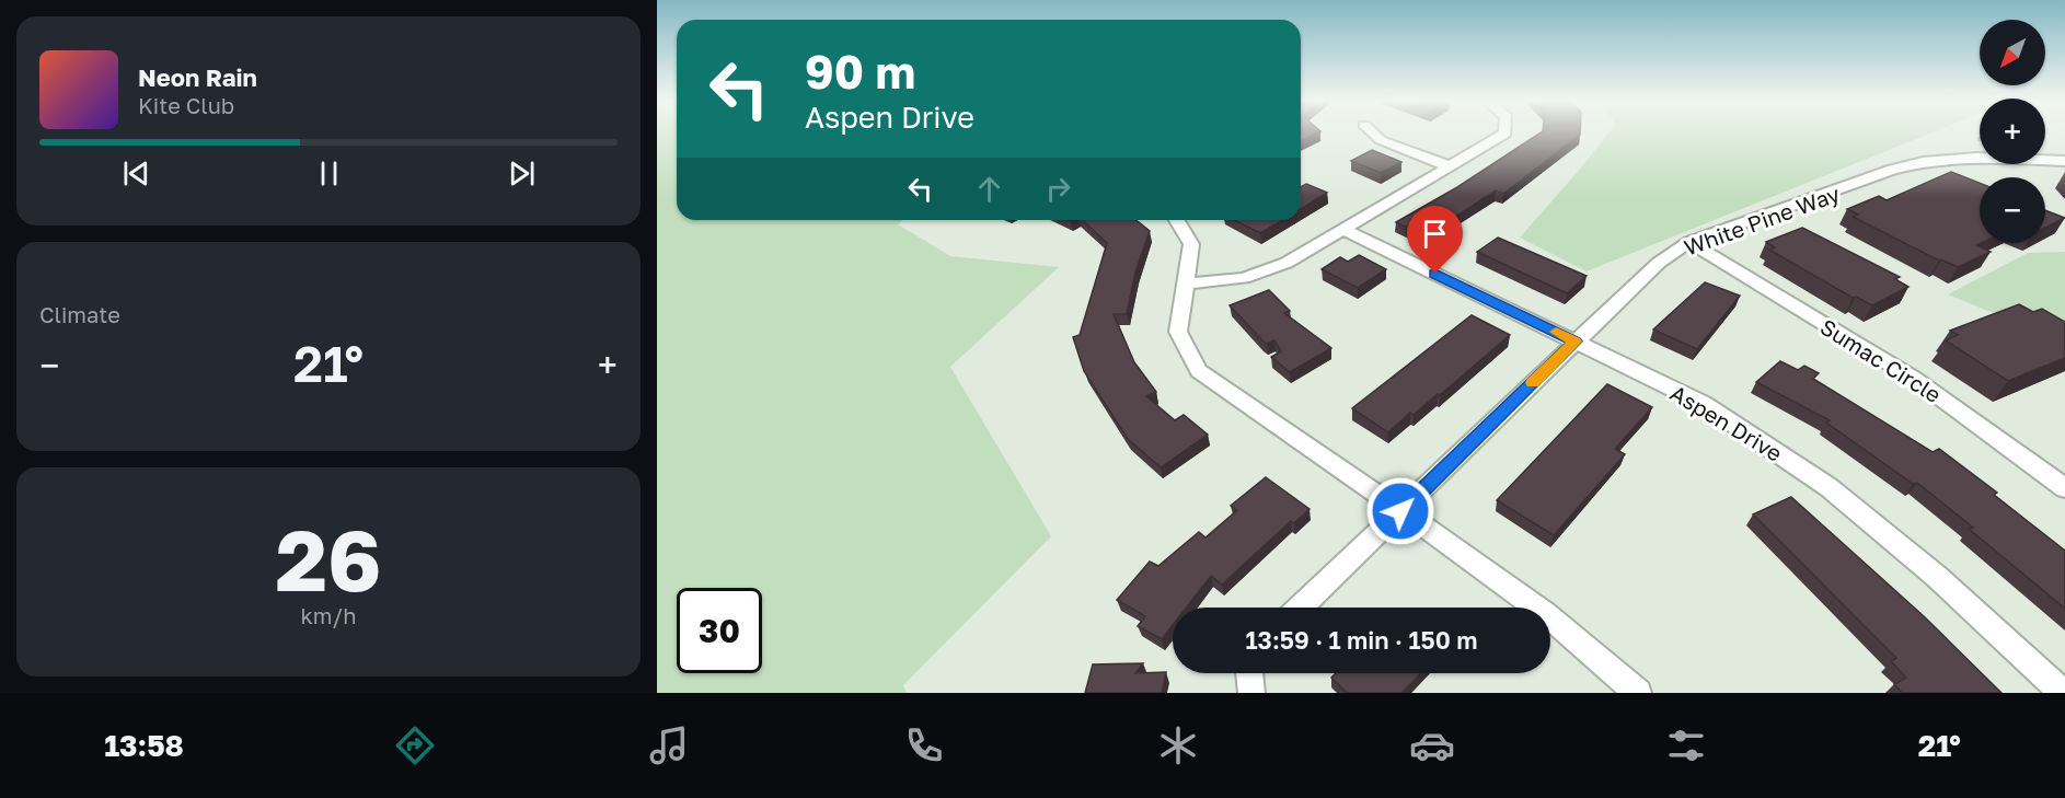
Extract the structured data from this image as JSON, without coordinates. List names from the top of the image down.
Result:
{
  "streets": {
    "street": ["White Pine Way", "Sumac Circle", "Aspen Drive"]
  },
  "crossings": [
    ["White Pine Way", "Sumac Circle"],
    ["White Pine Way", "Aspen Drive"]
  ],
  "north": "bottom left",
  "page": {
    "map_buttons": ["+", "−"],
    "turn": ["90 m", "Aspen Drive"],
    "song": ["Neon Rain", "Kite Club"],
    "tile": [
      "Climate",
      ["26", "km/h"]
    ],
    "heat": ["−", "21°", "+"],
    "limit": "30",
    "trip": "13:59 · 1 min · 150 m",
    "tabs": ["13:58", "21°"]
  }
}
